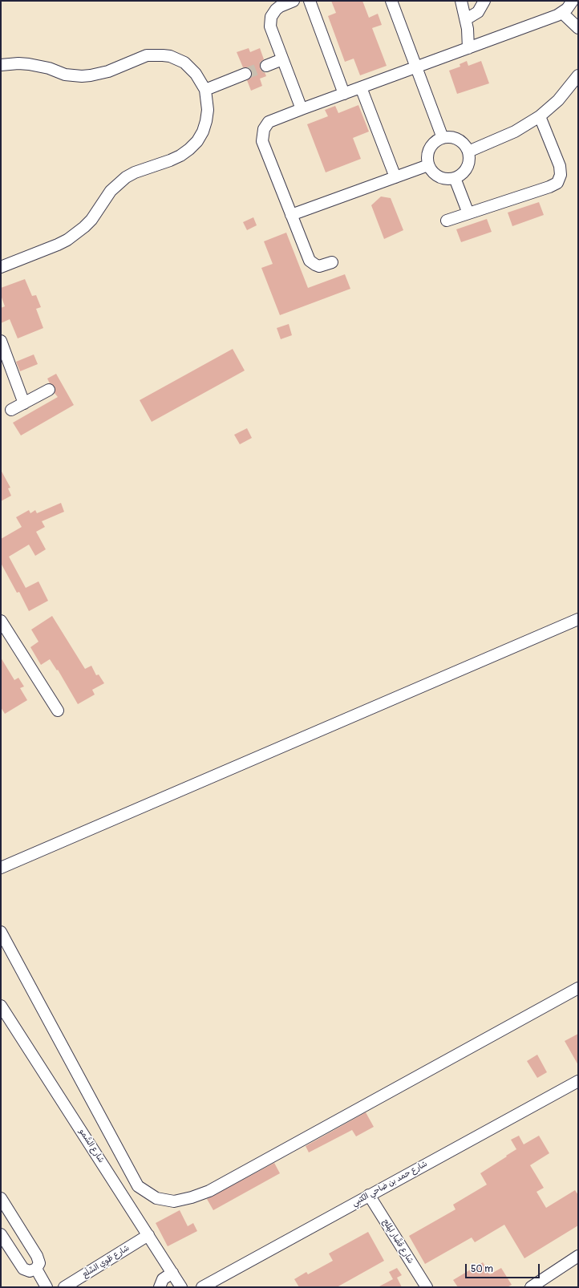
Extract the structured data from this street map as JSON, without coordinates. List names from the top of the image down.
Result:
{
  "streets": {
    "street": [
      "شارع السُّمو",
      "شارع حمد بن ضاحي الكتبي",
      "شارع قصَّار المِلح",
      "شارع طَوِي السِّلَع"
    ]
  },
  "crossings": [
    ["شارع السُّمو", "شارع طَوِي السِّلَع"],
    ["شارع حمد بن ضاحي الكتبي", "شارع قصَّار المِلح"]
  ],
  "scale_bar": "50 m"
}
